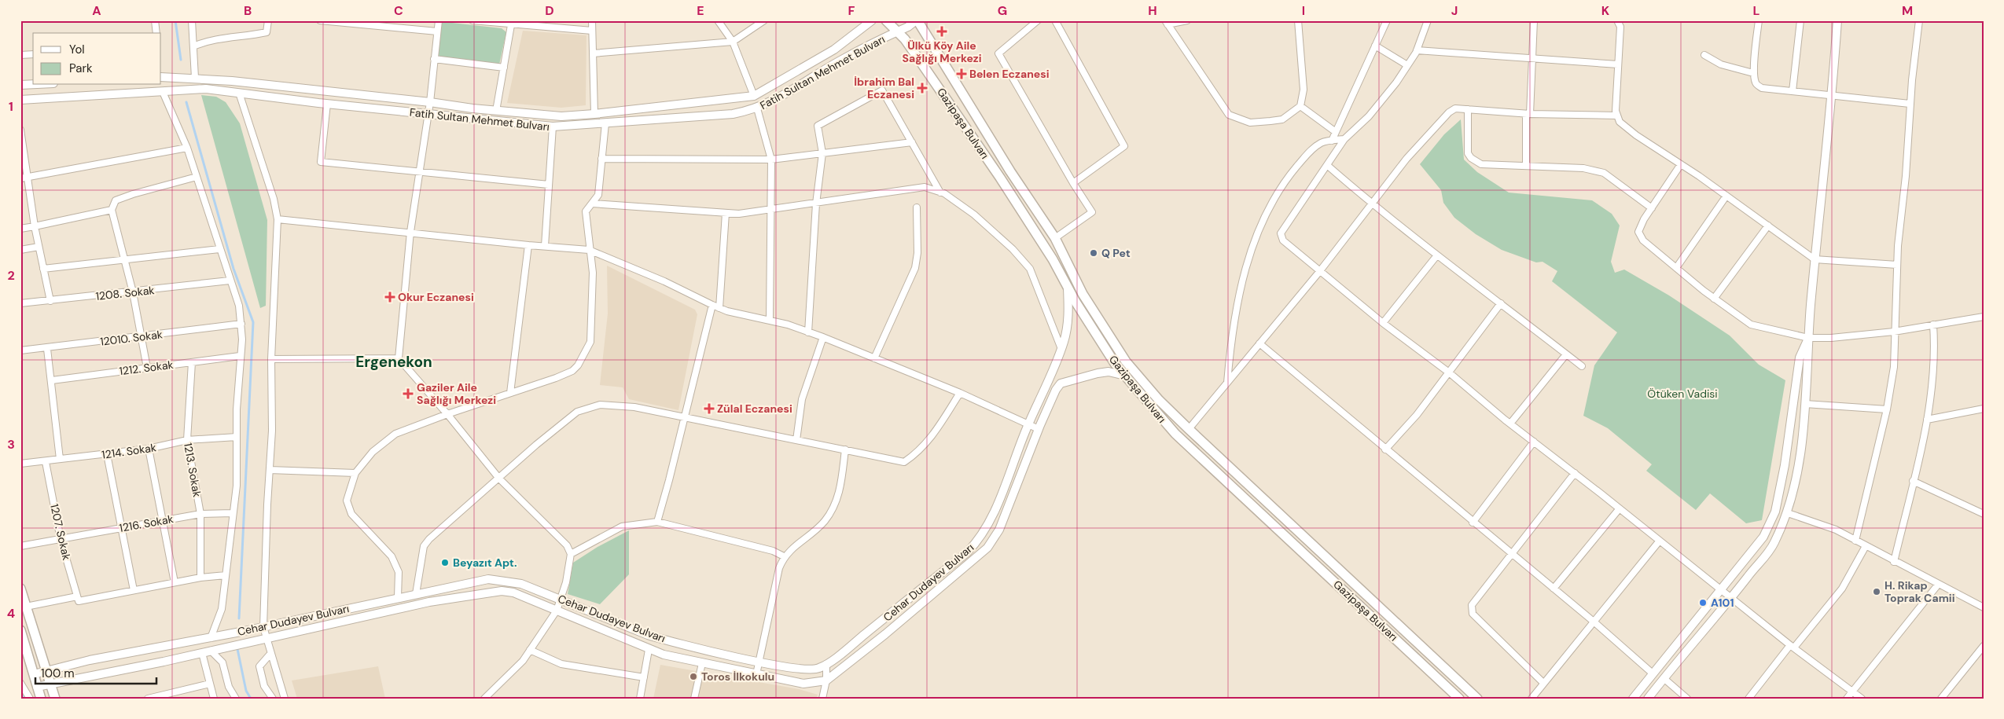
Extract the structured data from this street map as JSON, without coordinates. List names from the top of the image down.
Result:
{
  "streets": {
    "main road": ["Gazipaşa Bulvarı"],
    "street": [
      "Fatih Sultan Mehmet Bulvarı",
      "1208. Sokak",
      "12010. Sokak",
      "1212. Sokak",
      "1214. Sokak",
      "1213. Sokak",
      "1216. Sokak",
      "1207. Sokak",
      "Cehar Dudayev Bulvarı"
    ]
  },
  "crossings": [
    ["Fatih Sultan Mehmet Bulvarı", "Gazipaşa Bulvarı"],
    ["Gazipaşa Bulvarı", "Cehar Dudayev Bulvarı"],
    ["1212. Sokak", "1213. Sokak"],
    ["1214. Sokak", "1213. Sokak"],
    ["1214. Sokak", "1207. Sokak"],
    ["1213. Sokak", "1216. Sokak"],
    ["1216. Sokak", "1207. Sokak"]
  ],
  "districts": ["Ergenekon"],
  "parks": ["Ötüken Vadisi"],
  "places": {
    "health": [
      "Ülkü Köy Aile Sağlığı Merkezi",
      "Belen Eczanesi",
      "İbrahim Bal Eczanesi",
      "Okur Eczanesi",
      "Gaziler Aile Sağlığı Merkezi",
      "Zülal Eczanesi"
    ],
    "other": [
      "Q Pet",
      "Beyazıt Apt.",
      "H. Rikap Toprak Camii",
      "A101",
      "Toros İlkokulu"
    ]
  },
  "legend": ["Yol", "Park"],
  "scale_bar": "100 m",
  "grid": {
    "columns": [
      "A",
      "B",
      "C",
      "D",
      "E",
      "F",
      "G",
      "H",
      "I",
      "J",
      "K",
      "L",
      "M"
    ],
    "rows": [
      "1",
      "2",
      "3",
      "4"
    ]
  }
}
